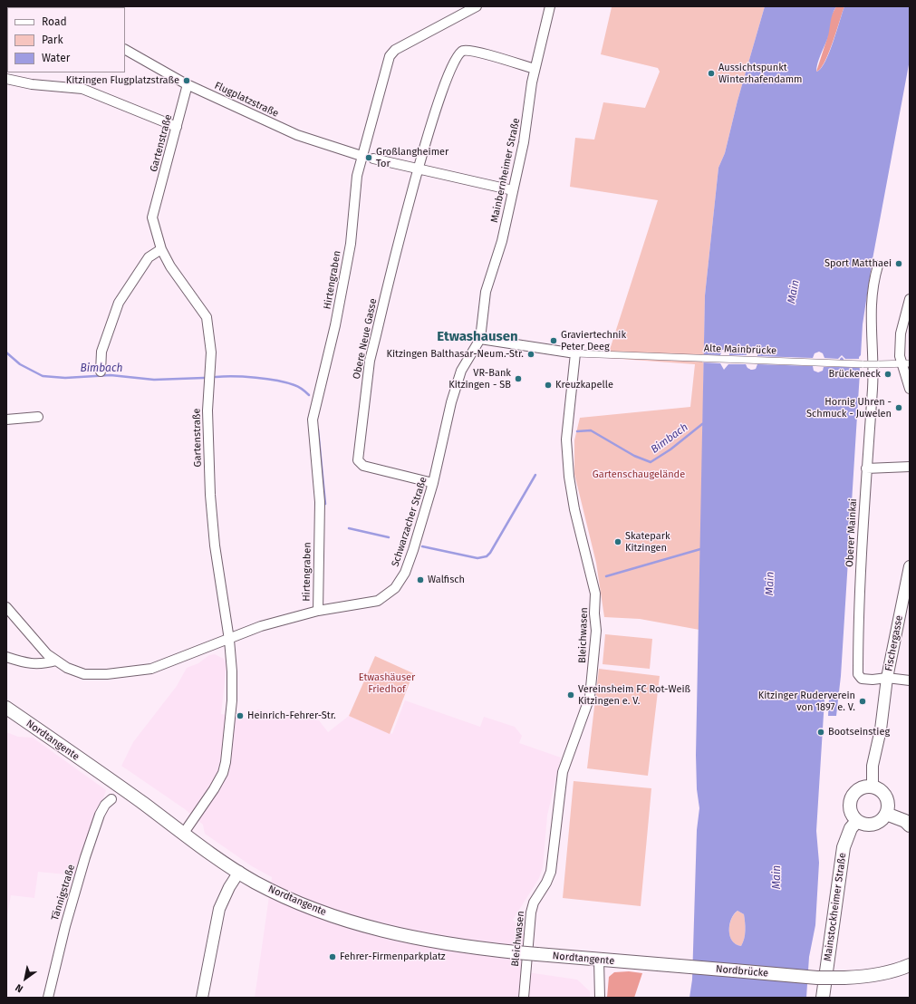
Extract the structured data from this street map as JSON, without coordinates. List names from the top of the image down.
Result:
{
  "streets": {
    "main road": ["Nordtangente", "Mainstockheimer Straße", "Nordbrücke"],
    "street": [
      "Flugplatzstraße",
      "Gartenstraße",
      "Mainbernheimer Straße",
      "Hirtengraben",
      "Obere Neue Gasse",
      "Alte Mainbrücke",
      "Schwarzacher Straße",
      "Oberer Mainkai",
      "Bleichwasen",
      "Fischergasse",
      "Tännigstraße"
    ]
  },
  "crossings": [
    ["Flugplatzstraße", "Gartenstraße"],
    ["Flugplatzstraße", "Mainbernheimer Straße"],
    ["Flugplatzstraße", "Hirtengraben"],
    ["Flugplatzstraße", "Obere Neue Gasse"],
    ["Gartenstraße", "Schwarzacher Straße"],
    ["Gartenstraße", "Nordtangente"],
    ["Mainbernheimer Straße", "Schwarzacher Straße"],
    ["Hirtengraben", "Schwarzacher Straße"],
    ["Obere Neue Gasse", "Schwarzacher Straße"],
    ["Alte Mainbrücke", "Oberer Mainkai"],
    ["Alte Mainbrücke", "Bleichwasen"],
    ["Oberer Mainkai", "Fischergasse"],
    ["Nordtangente", "Nordbrücke"]
  ],
  "districts": ["Etwashausen"],
  "water": ["Main", "Bimbach"],
  "parks": ["Gartenschaugelände", "Etwashäuser Friedhof"],
  "places": [
    "Aussichtspunkt Winterhafendamm",
    "Kitzingen Flugplatzstraße",
    "Großlangheimer Tor",
    "Sport Matthaei",
    "Graviertechnik Peter Deeg",
    "Kitzingen Balthasar-Neum.-Str.",
    "Brückeneck",
    "VR-Bank Kitzingen - SB",
    "Kreuzkapelle",
    "Hornig Uhren - Schmuck - Juwelen",
    "Skatepark Kitzingen",
    "Walfisch",
    "Vereinsheim FC Rot-Weiß Kitzingen e. V.",
    "Kitzinger Ruderverein von 1897 e. V.",
    "Heinrich-Fehrer-Str.",
    "Bootseinstieg",
    "Fehrer-Firmenparkplatz"
  ],
  "legend": ["Road", "Park", "Water"],
  "north": "bottom left"
}
